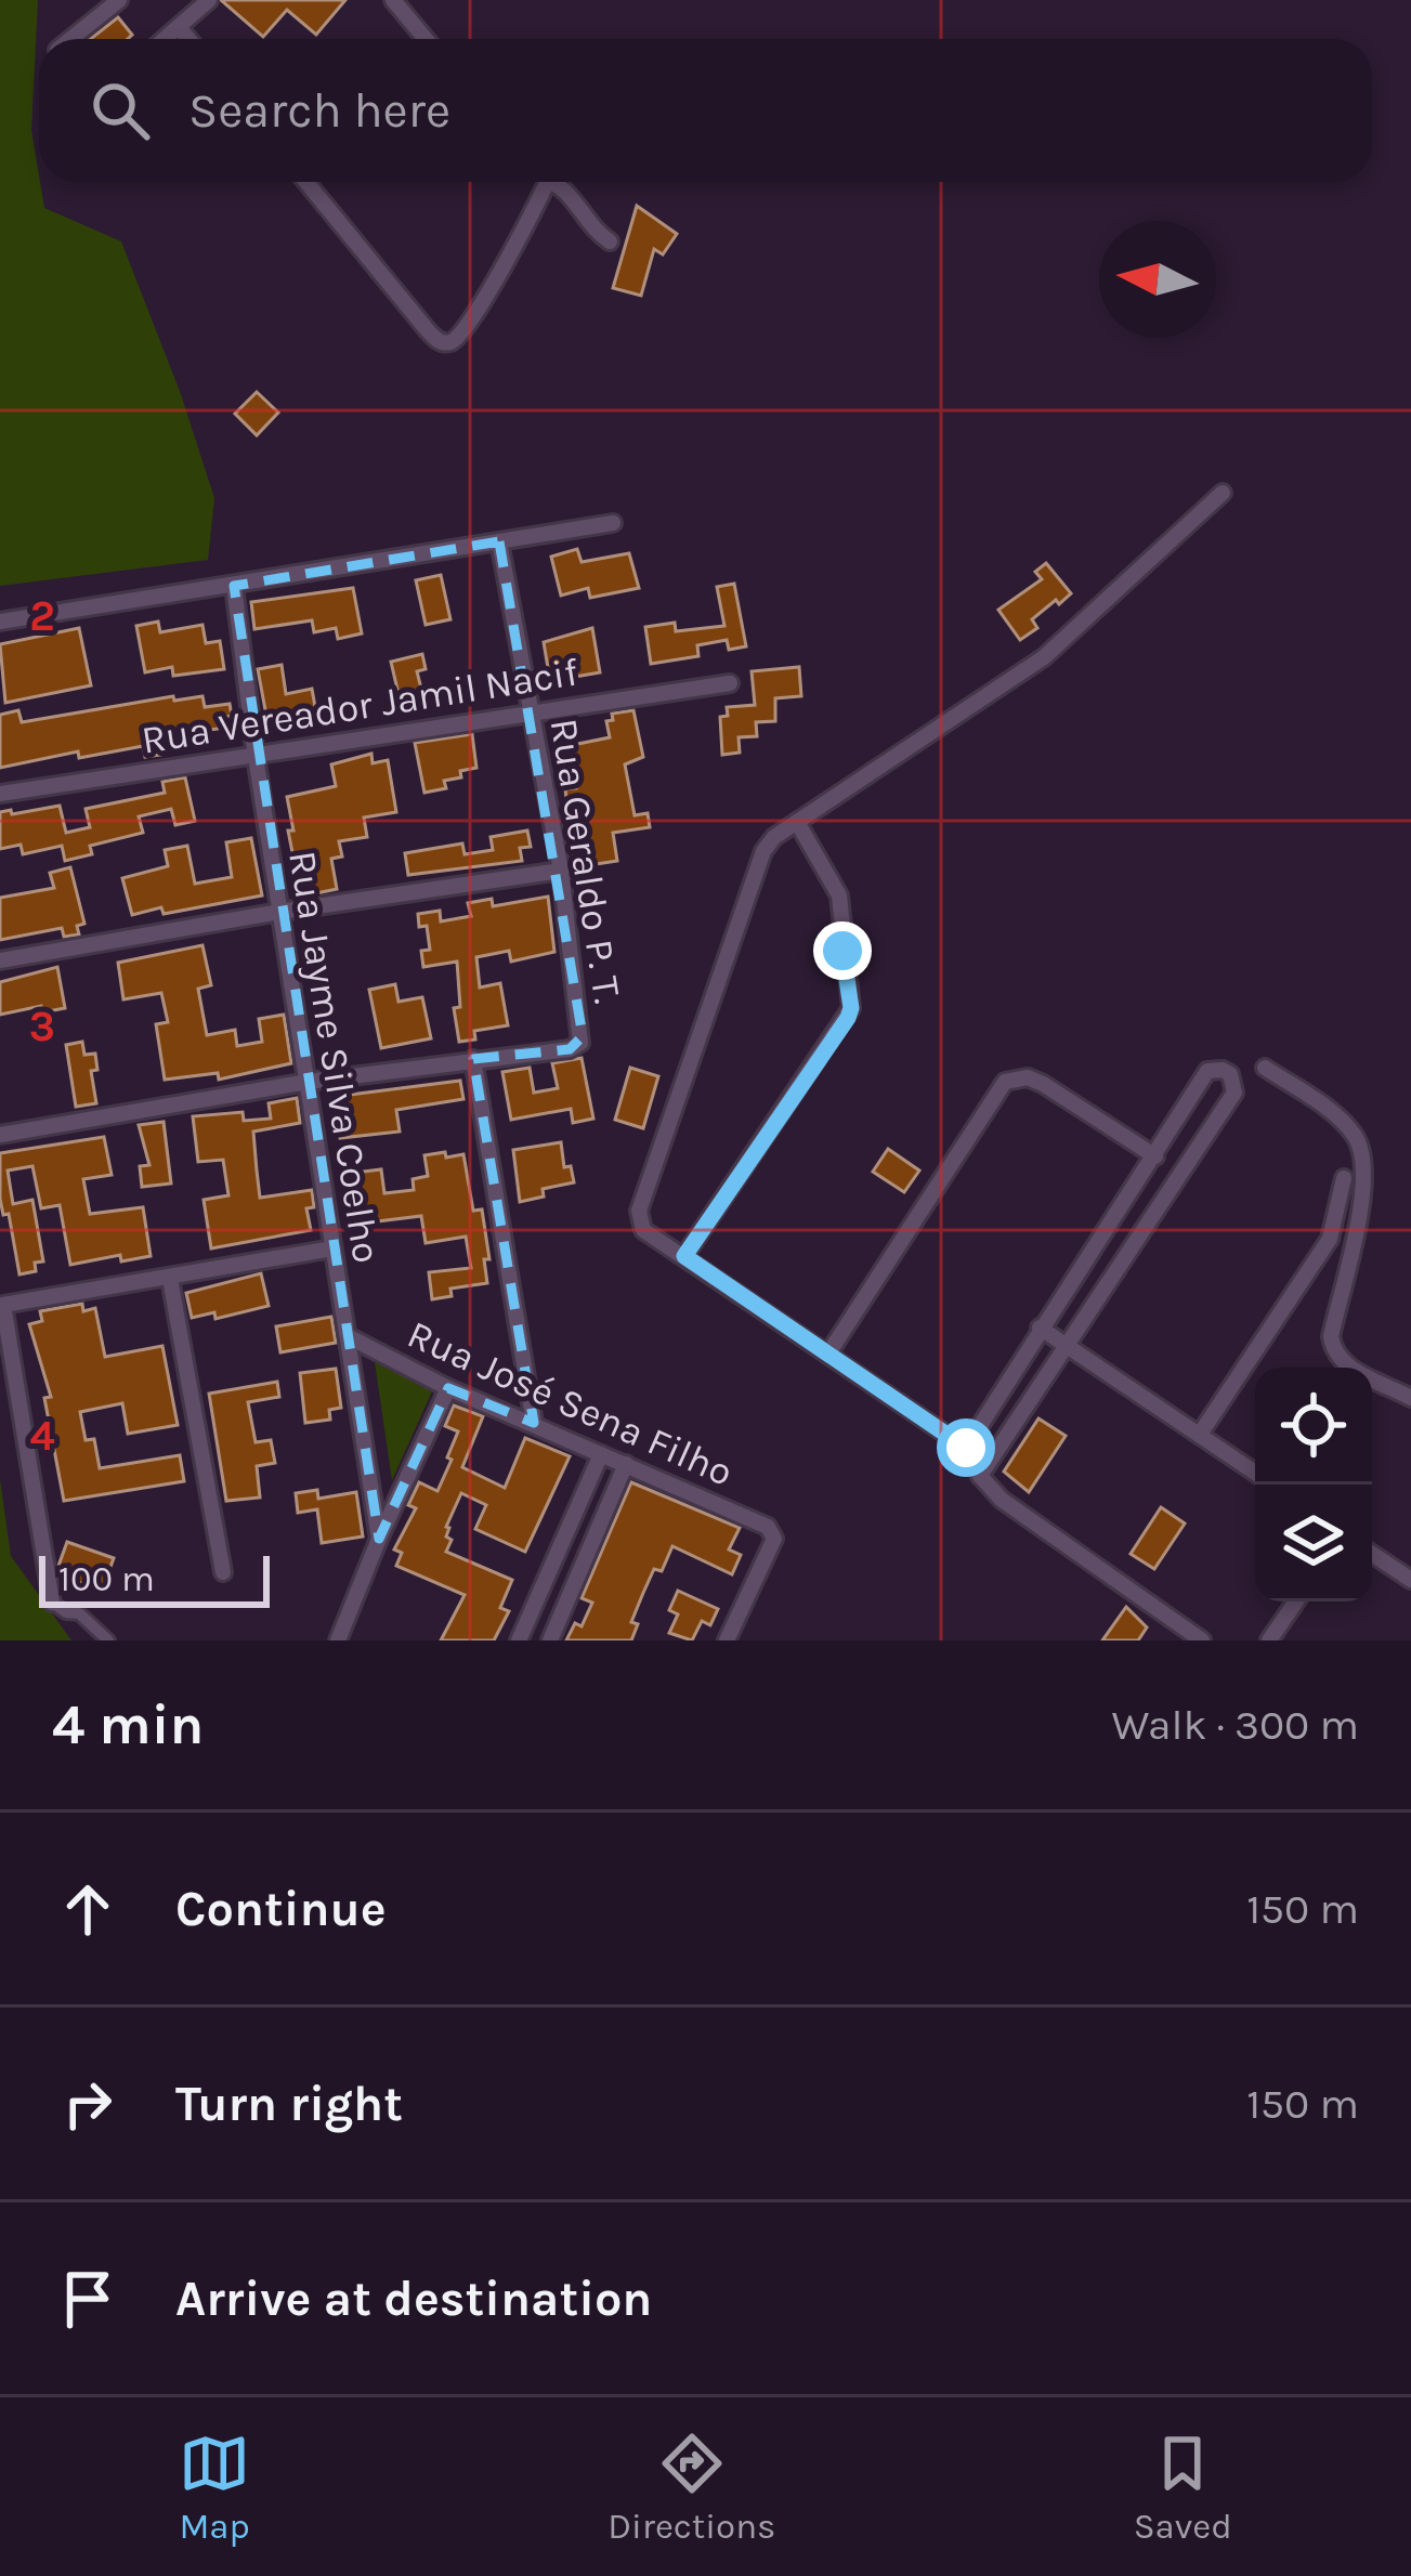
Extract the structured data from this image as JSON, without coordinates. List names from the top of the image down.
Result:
{
  "streets": {
    "street": [
      "Rua Vereador Jamil Nacif",
      "Rua Geraldo P. T.",
      "Rua Jayme Silva Coelho",
      "Rua José Sena Filho"
    ]
  },
  "crossings": [
    ["Rua Vereador Jamil Nacif", "Rua Geraldo P. T."],
    ["Rua Vereador Jamil Nacif", "Rua Jayme Silva Coelho"],
    ["Rua Jayme Silva Coelho", "Rua José Sena Filho"]
  ],
  "scale_bar": "100 m",
  "north": "left",
  "page": {
    "search": "Search here",
    "scale": "100 m",
    "heading": ["4 min", "Walk · 300 m"],
    "list": [
      ["Continue", "150 m"],
      ["Turn right", "150 m"],
      "Arrive at destination"
    ],
    "nav": ["Map", "Directions", "Saved"]
  },
  "grid": {
    "rows": ["2", "3", "4"]
  }
}
